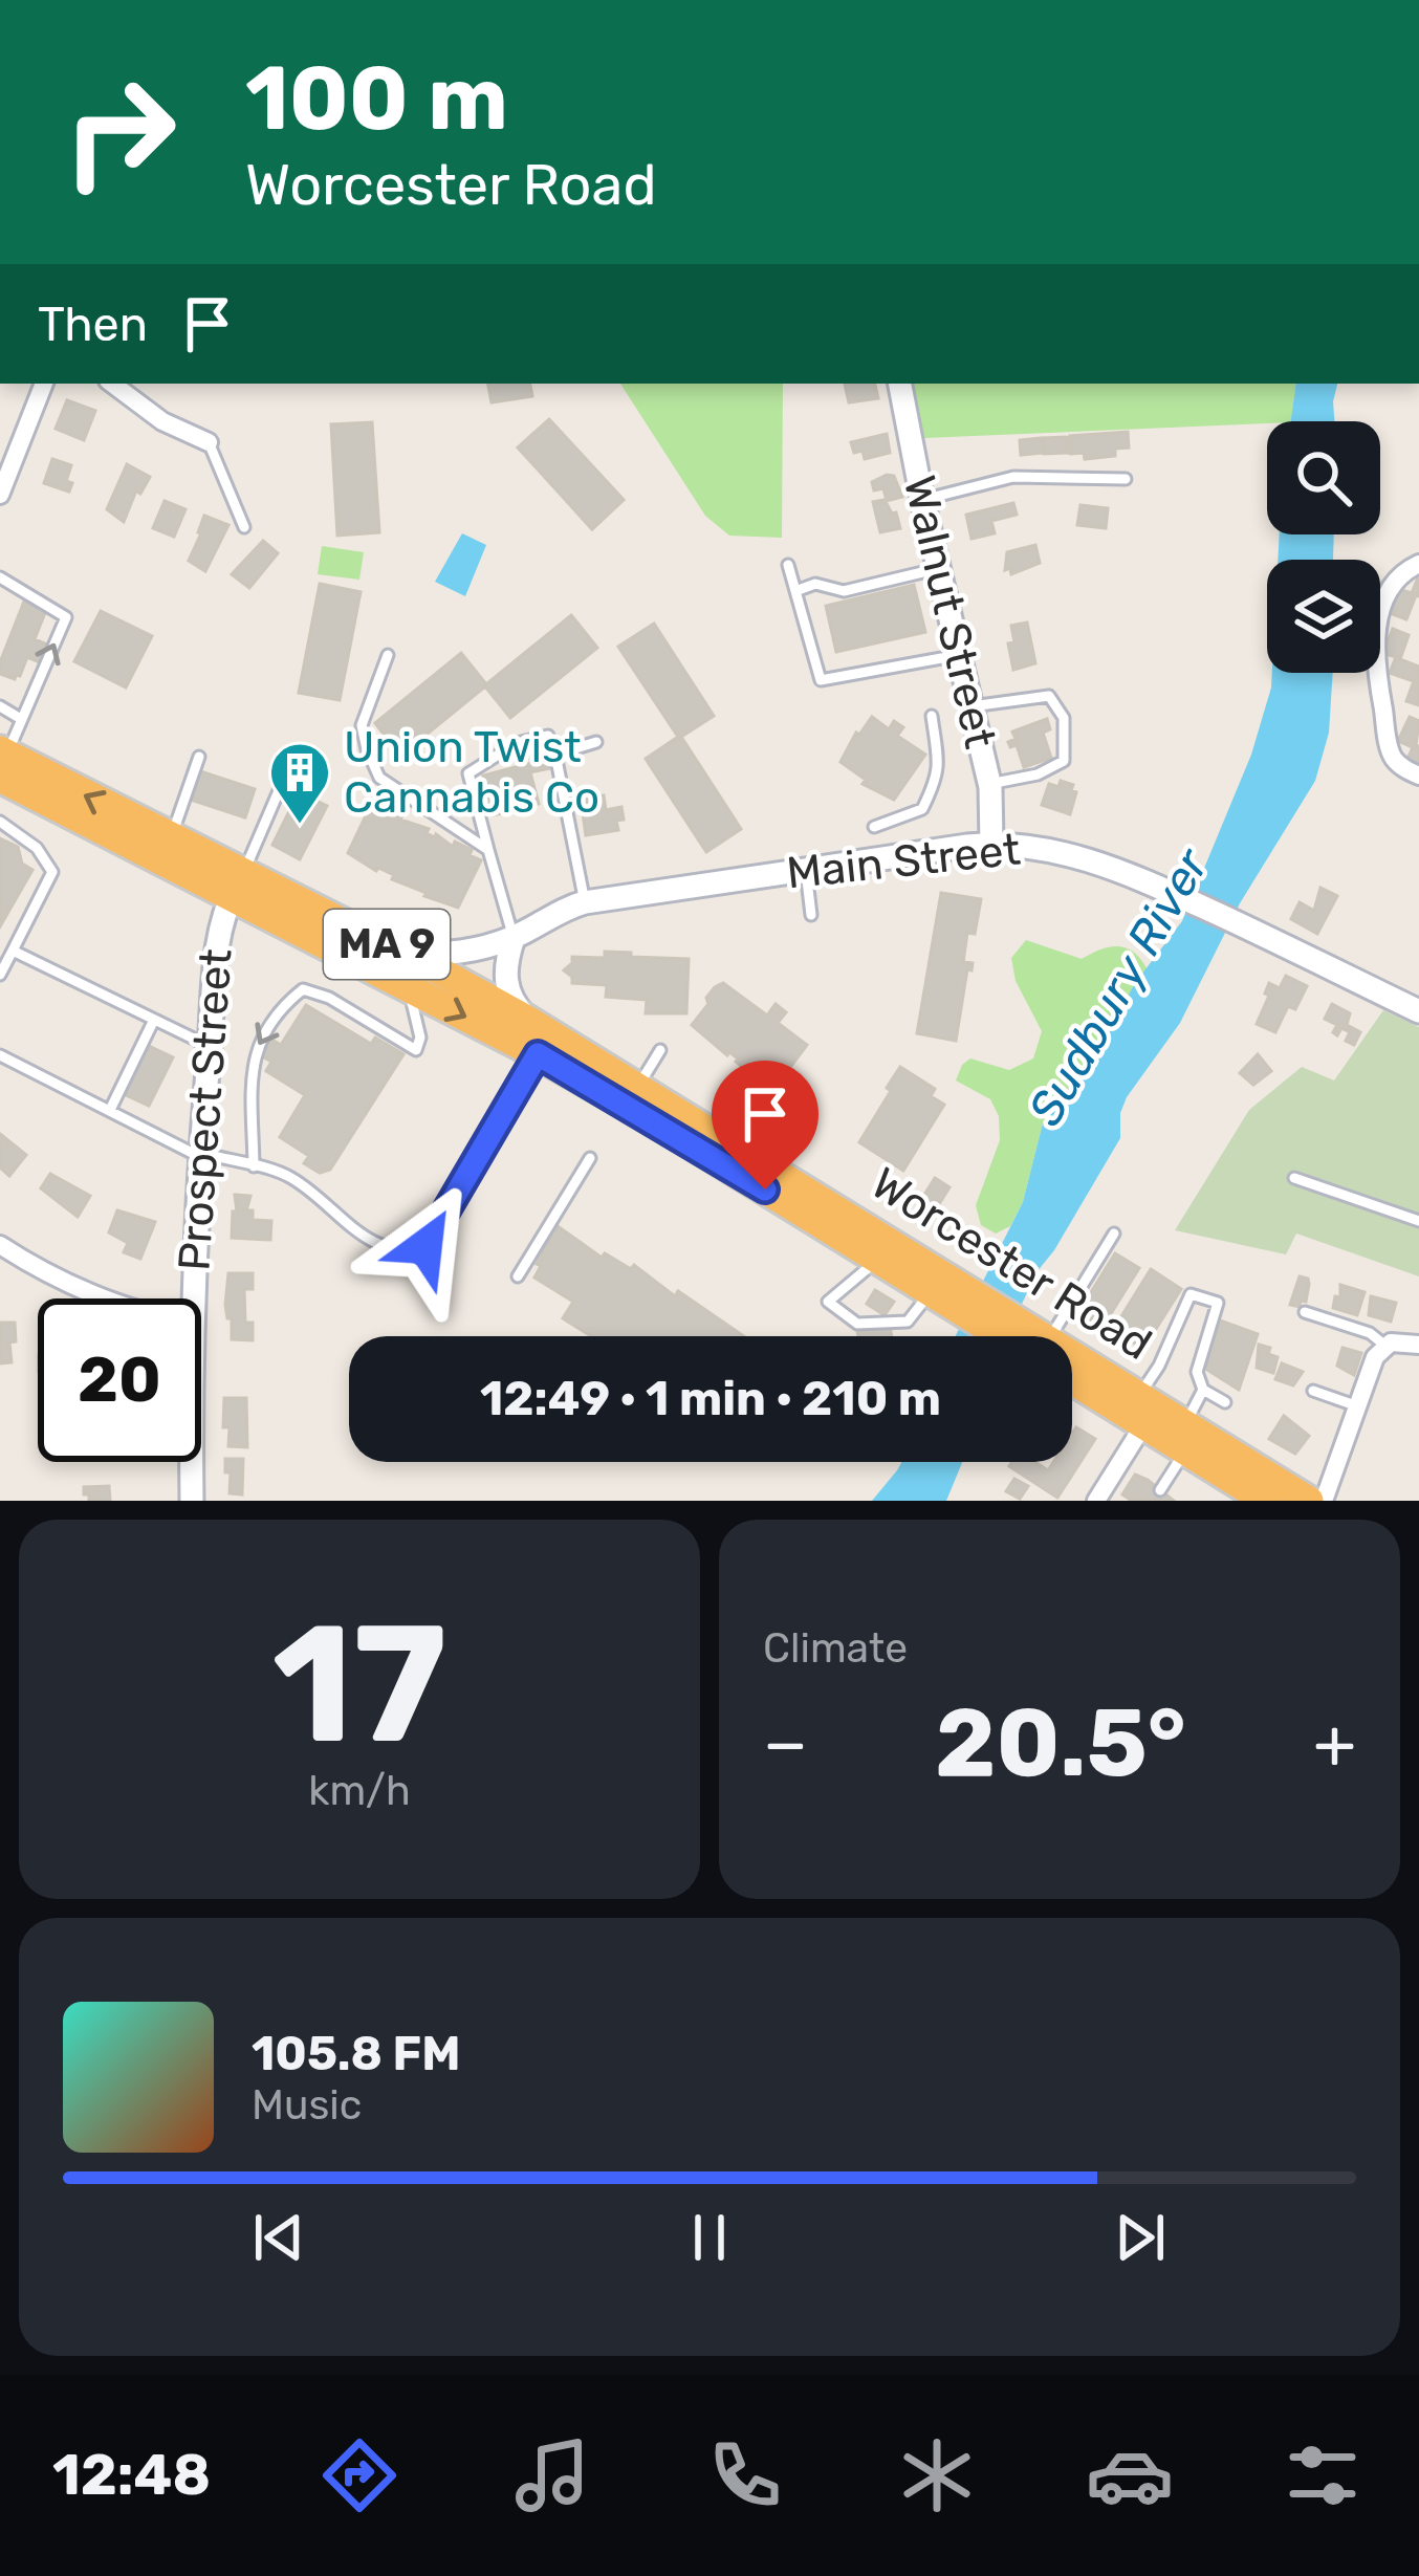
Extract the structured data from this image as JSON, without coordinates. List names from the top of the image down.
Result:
{
  "streets": {
    "highway": ["MA 9", "Worcester Road"],
    "street": ["Walnut Street", "Main Street", "Prospect Street"]
  },
  "crossings": [
    ["Walnut Street", "Main Street"],
    ["Main Street", "Worcester Road"],
    ["Prospect Street", "Worcester Road"]
  ],
  "water": ["Sudbury River"],
  "places": {
    "building": ["Union Twist Cannabis Co"]
  },
  "page": {
    "turn": ["100 m", "Worcester Road"],
    "then": "Then",
    "limit": "20",
    "trip": "12:49 · 1 min · 210 m",
    "tile": [
      ["17", "km/h"],
      "Climate"
    ],
    "heat": ["−", "20.5°", "+"],
    "song": ["105.8 FM", "Music"],
    "tabs": "12:48"
  }
}
